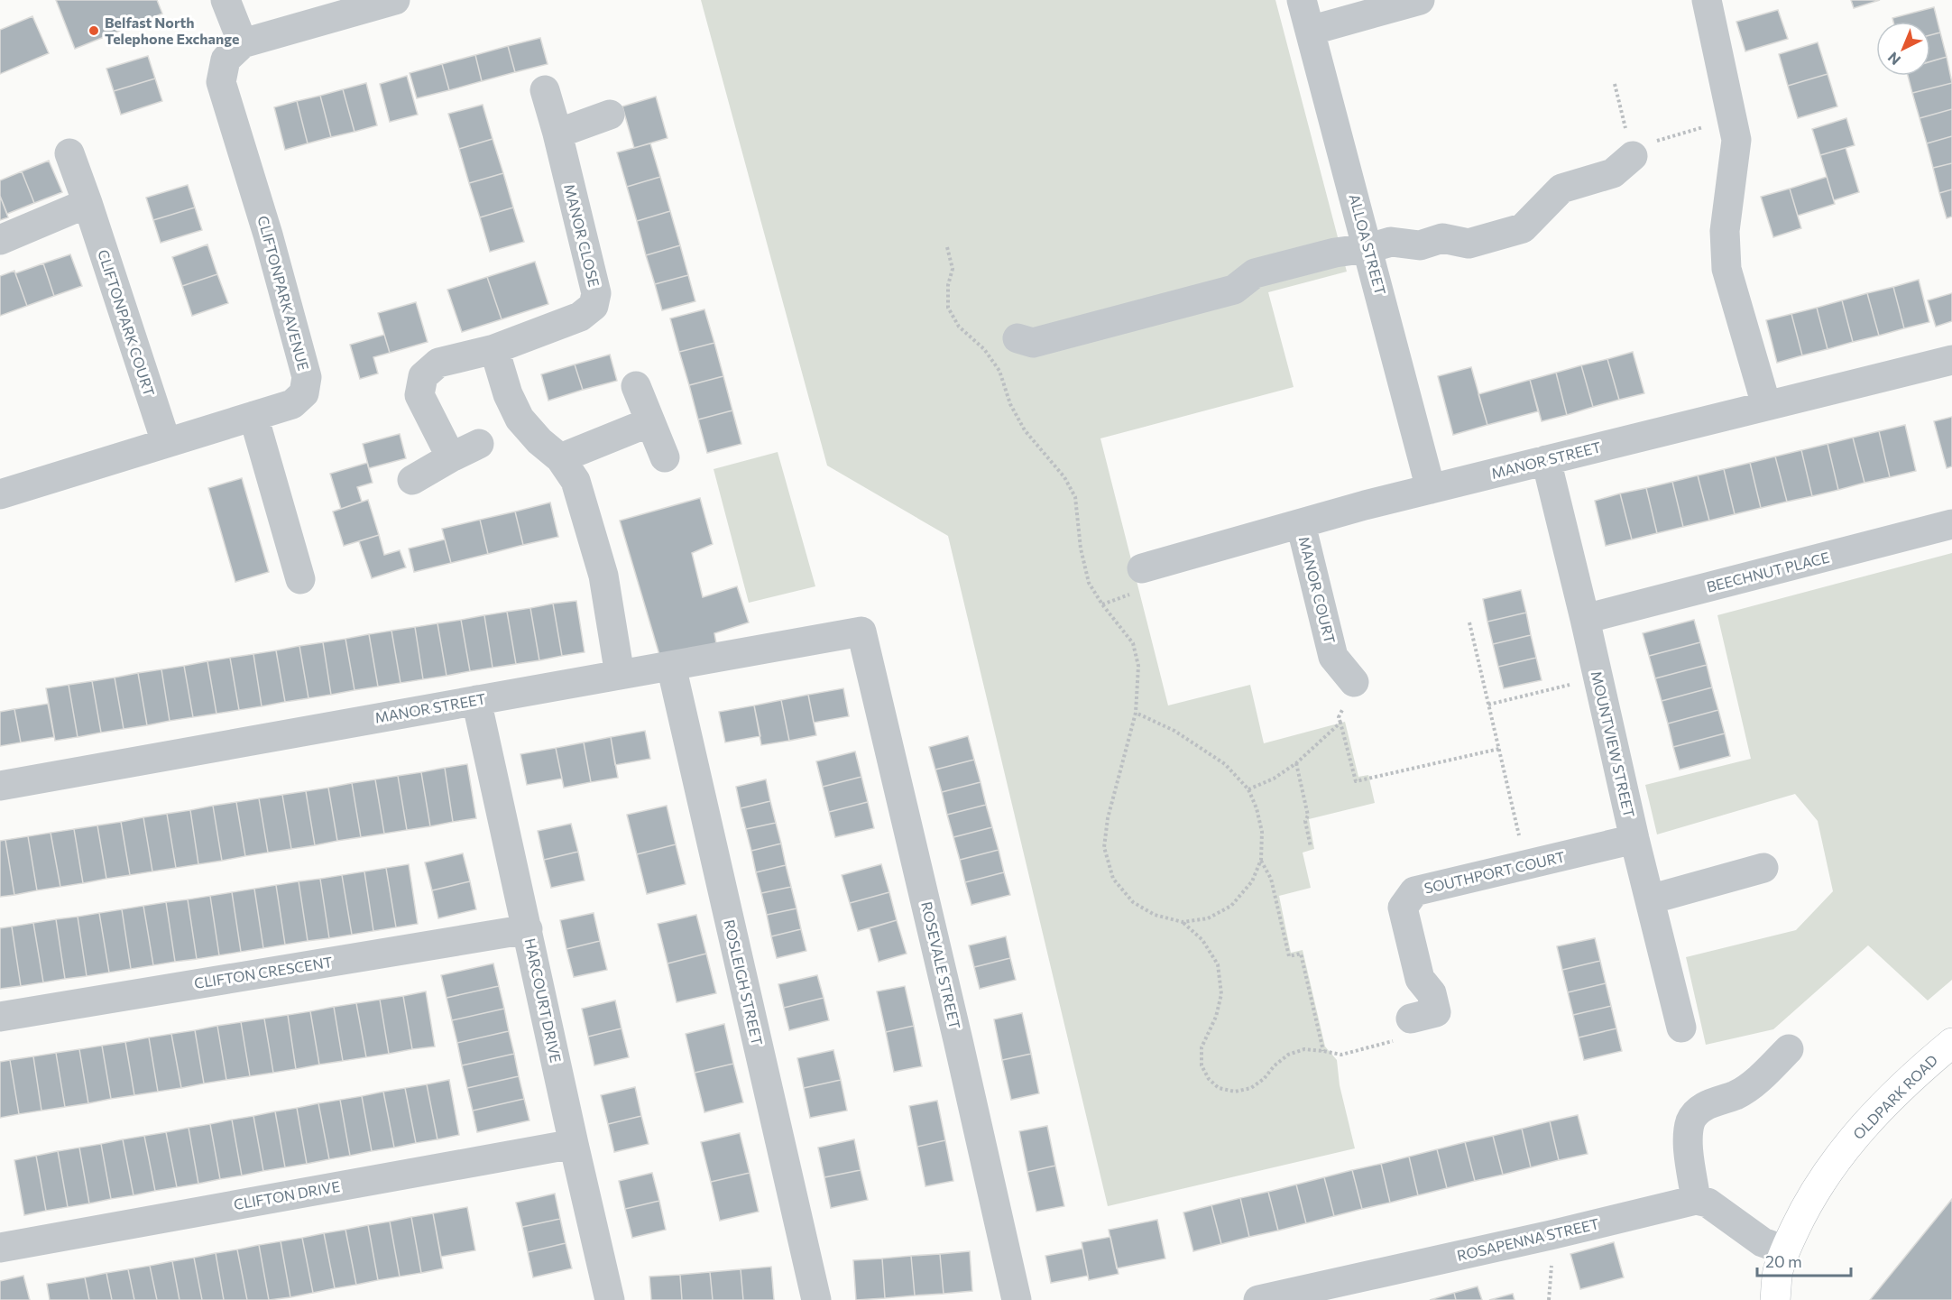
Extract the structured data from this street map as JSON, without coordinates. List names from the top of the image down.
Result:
{
  "streets": {
    "main road": ["OLDPARK ROAD"],
    "street": [
      "MANOR CLOSE",
      "ALLOA STREET",
      "CLIFTONPARK AVENUE",
      "CLIFTONPARK COURT",
      "MANOR STREET",
      "BEECHNUT PLACE",
      "MANOR COURT",
      "MOUNTVIEW STREET",
      "SOUTHPORT COURT",
      "ROSEVALE STREET",
      "CLIFTON CRESCENT",
      "ROSLEIGH STREET",
      "HARCOURT DRIVE",
      "CLIFTON DRIVE",
      "ROSAPENNA STREET"
    ]
  },
  "crossings": [
    ["ALLOA STREET", "MANOR STREET"],
    ["CLIFTONPARK AVENUE", "CLIFTONPARK COURT"],
    ["MANOR STREET", "MANOR COURT"],
    ["MANOR STREET", "MOUNTVIEW STREET"],
    ["MANOR STREET", "ROSEVALE STREET"],
    ["MANOR STREET", "ROSLEIGH STREET"],
    ["MANOR STREET", "HARCOURT DRIVE"],
    ["BEECHNUT PLACE", "MOUNTVIEW STREET"],
    ["MOUNTVIEW STREET", "SOUTHPORT COURT"],
    ["CLIFTON CRESCENT", "HARCOURT DRIVE"],
    ["HARCOURT DRIVE", "CLIFTON DRIVE"]
  ],
  "places": ["Belfast North Telephone Exchange"],
  "scale_bar": "20 m",
  "north": "bottom left"
}
